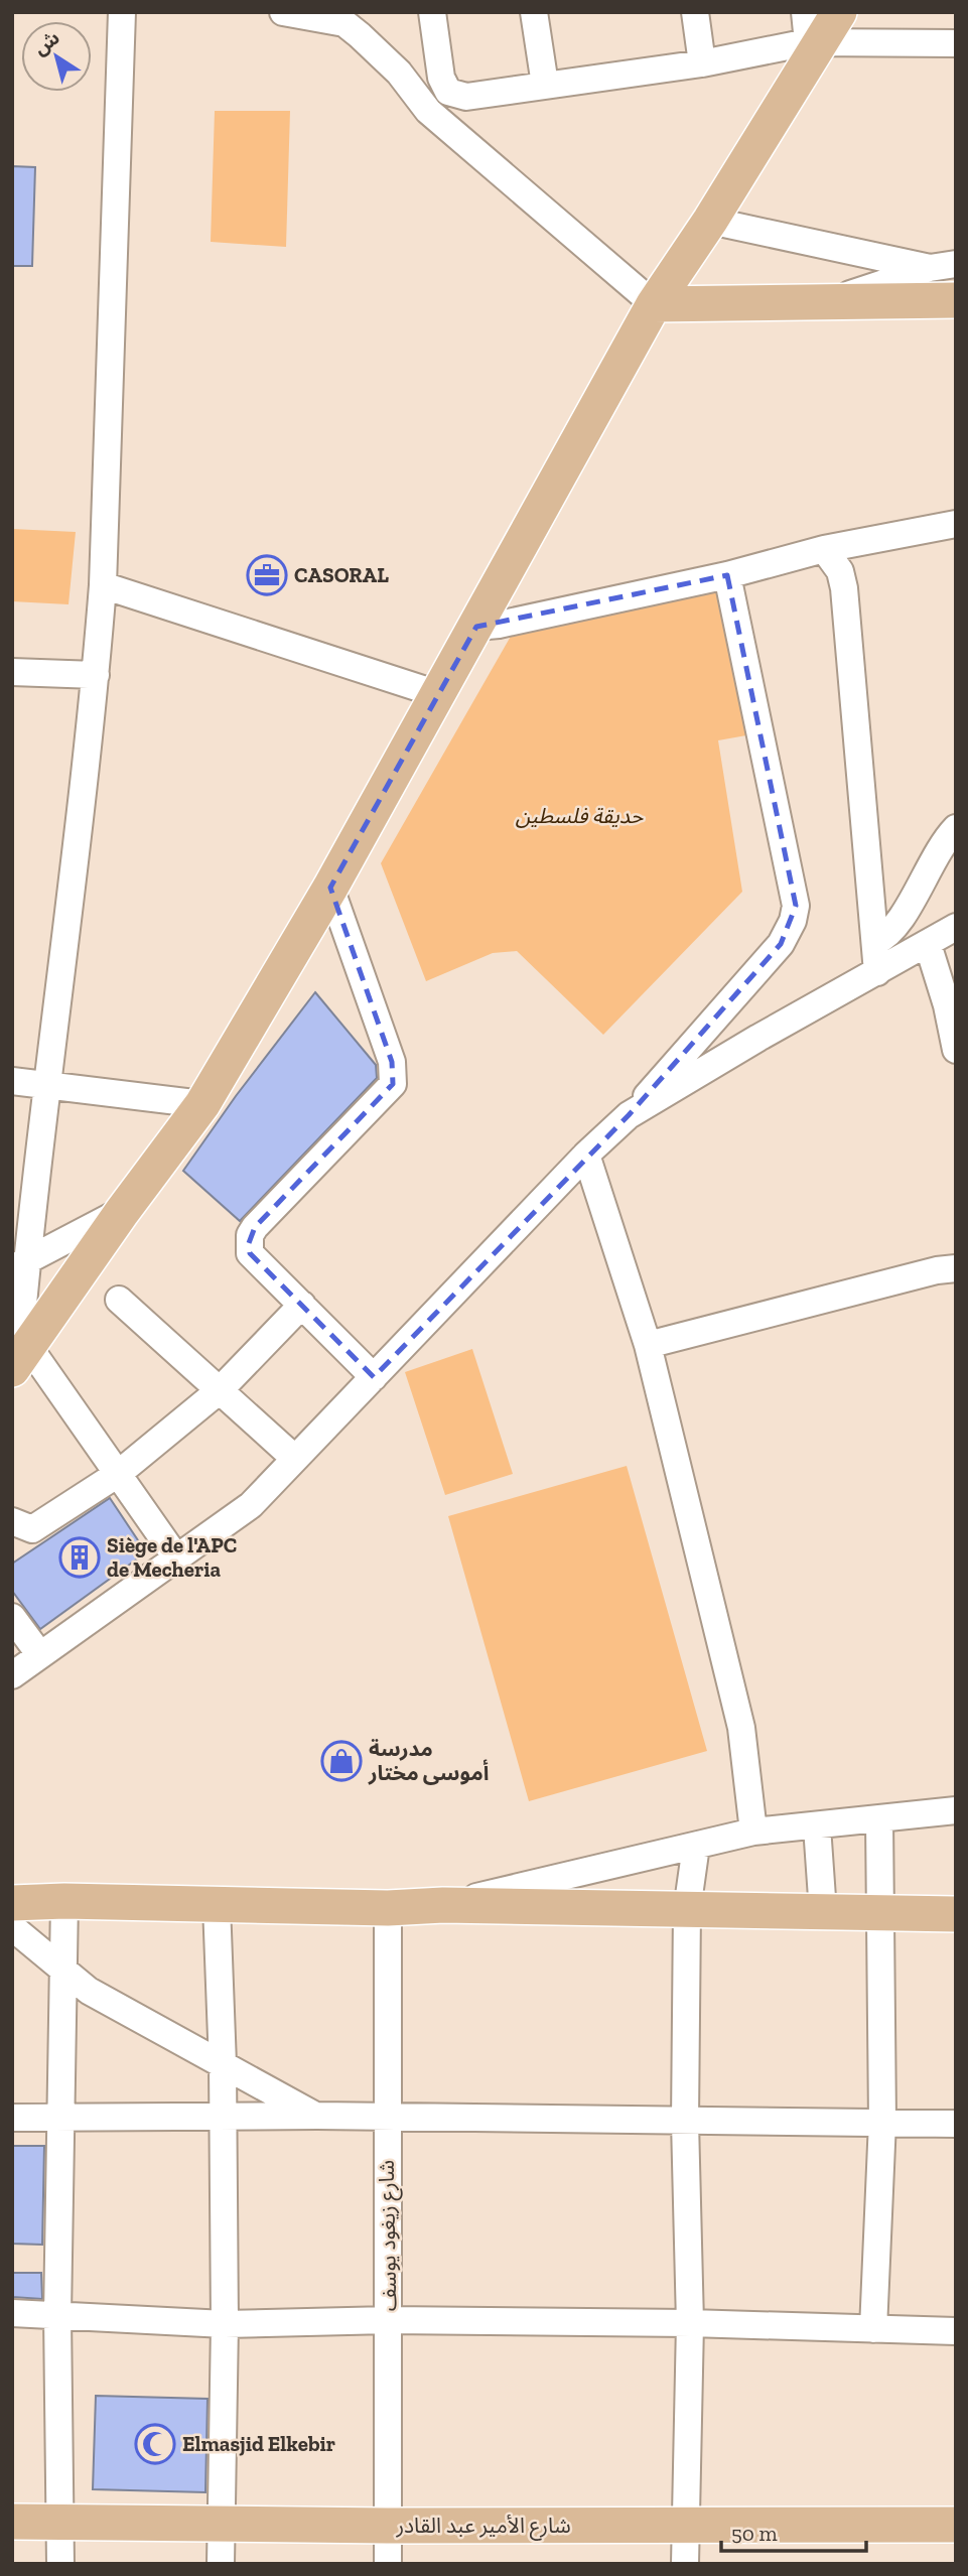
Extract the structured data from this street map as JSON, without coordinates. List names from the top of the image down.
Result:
{
  "streets": {
    "main road": ["شارع الأمير عبد القادر"],
    "street": ["شارع زيغود يوسف"]
  },
  "crossings": [
    ["شارع زيغود يوسف", "شارع الأمير عبد القادر"]
  ],
  "parks": ["حديقة فلسطين"],
  "places": {
    "office": ["CASORAL"],
    "building": ["Siège de l'APC de Mecheria"],
    "shop": ["مدرسة أموسى مختار"],
    "mosque": ["Elmasjid Elkebir"]
  },
  "scale_bar": "50 m",
  "north": "top left"
}
